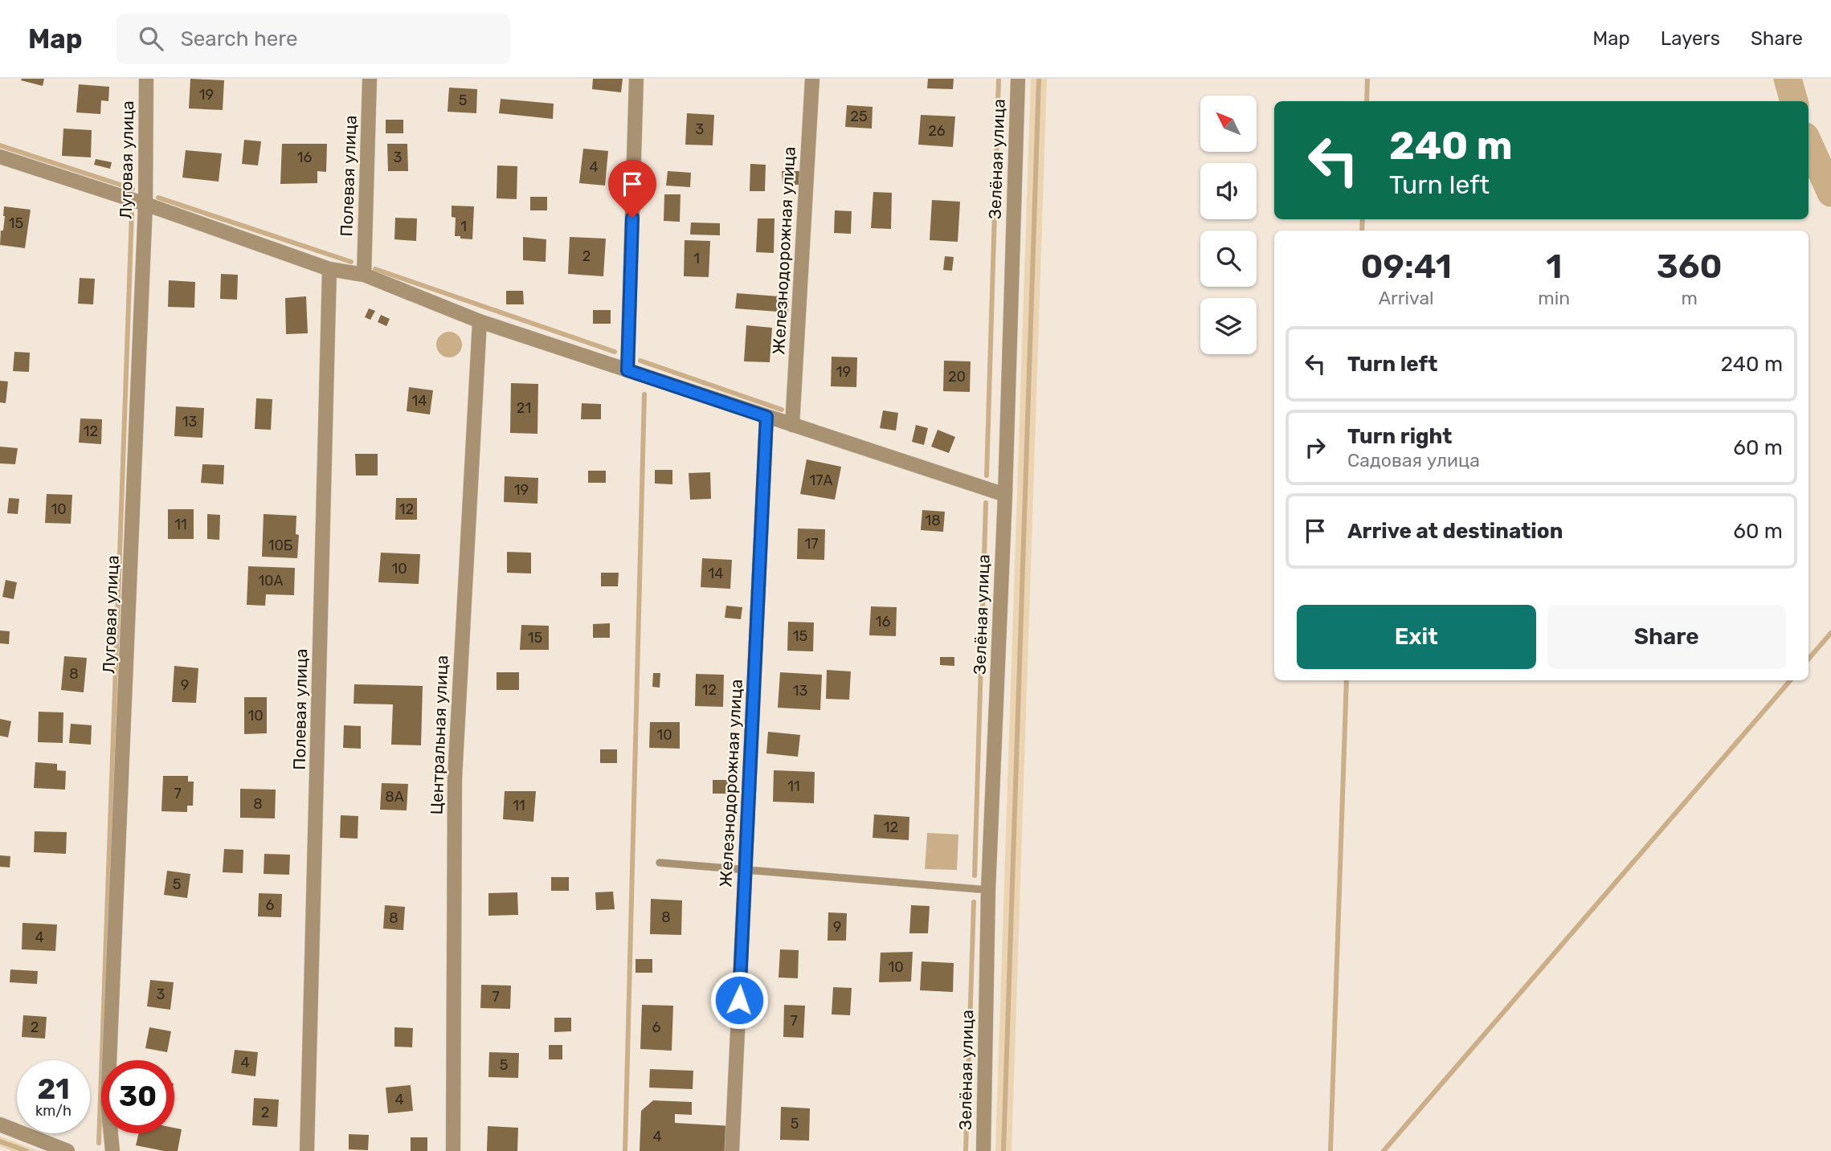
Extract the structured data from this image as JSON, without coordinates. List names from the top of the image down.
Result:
{
  "streets": {
    "street": [
      "Зелёная улица",
      "Луговая улица",
      "Полевая улица",
      "Железнодорожная улица",
      "Центральная улица"
    ]
  },
  "house_numbers": [
    "19",
    "5",
    "25",
    "3",
    "26",
    "16",
    "3",
    "4",
    "15",
    "1",
    "2",
    "1",
    "19",
    "20",
    "14",
    "21",
    "13",
    "12",
    "17А",
    "19",
    "10",
    "12",
    "18",
    "11",
    "17",
    "10Б",
    "10",
    "14",
    "10А",
    "16",
    "15",
    "15",
    "8",
    "9",
    "12",
    "13",
    "10",
    "10",
    "11",
    "7",
    "8А",
    "8",
    "11",
    "12",
    "5",
    "6",
    "8",
    "8",
    "9",
    "4",
    "10",
    "3",
    "7",
    "7",
    "2",
    "6",
    "4",
    "5",
    "4",
    "2",
    "5",
    "4"
  ],
  "north": "top left",
  "page": {
    "header": "Map",
    "search": "Search here",
    "nav": ["Map", "Layers", "Share"],
    "turn": ["240 m", "Turn left"],
    "eta": [
      "09:41",
      "Arrival",
      "1",
      "min",
      "360",
      "m"
    ],
    "list": [
      {
        "name": "Turn left",
        "value": "240 m"
      },
      {
        "name": "Turn right",
        "note": "Садовая улица",
        "value": "60 m"
      },
      {
        "name": "Arrive at destination",
        "value": "60 m"
      }
    ],
    "buttons": ["Exit", "Share"],
    "speed": "21 km/h",
    "limit": "30"
  }
}
